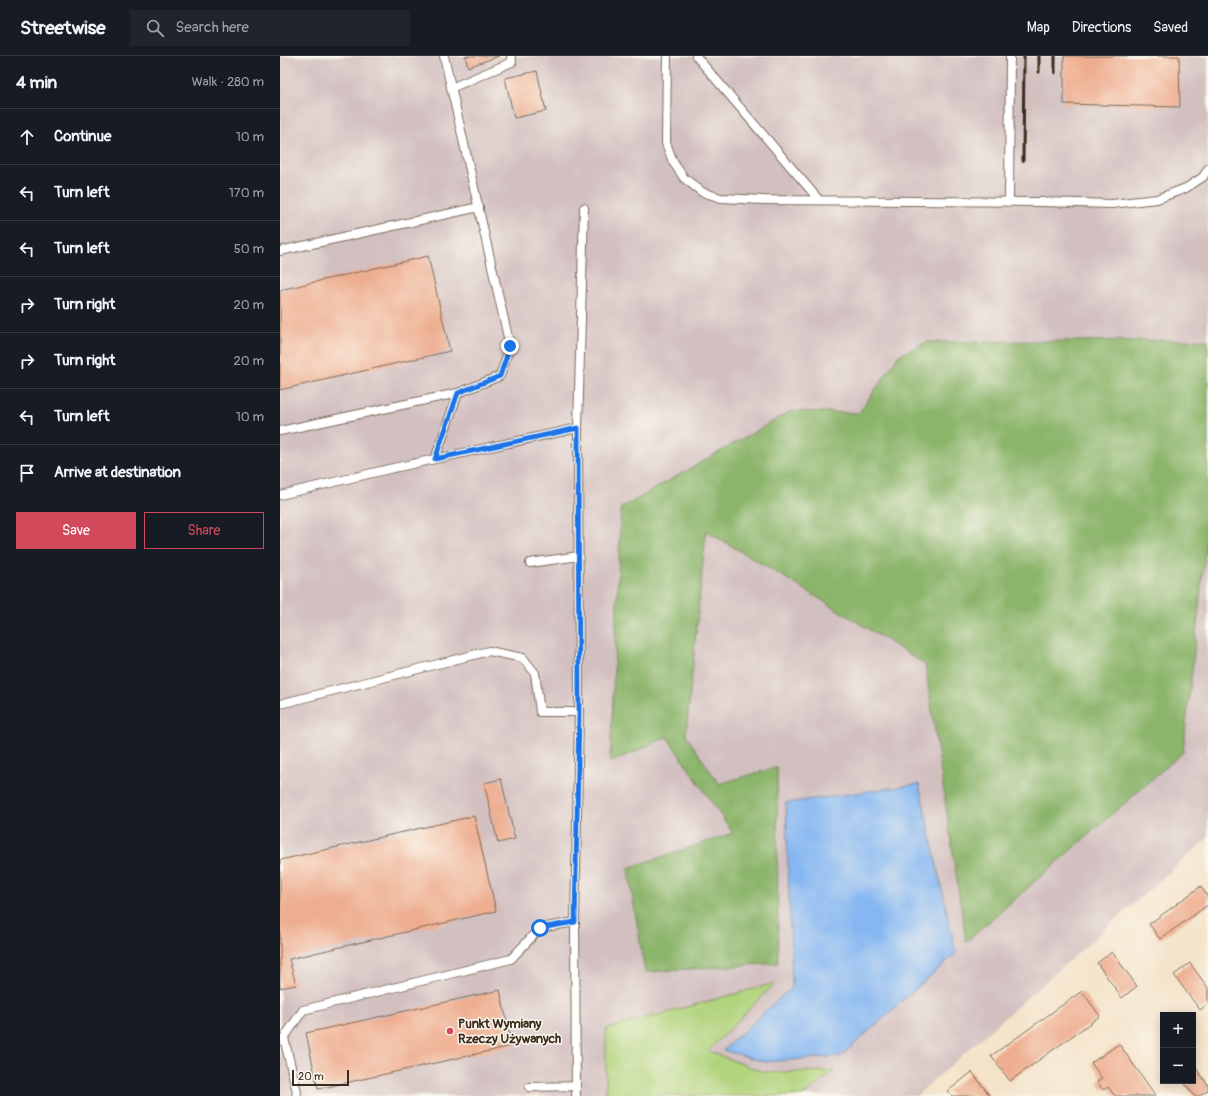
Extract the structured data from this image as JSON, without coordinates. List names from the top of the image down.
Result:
{
  "places": ["Punkt Wymiany Rzeczy Używanych"],
  "scale_bar": "20 m",
  "page": {
    "header": "Streetwise",
    "search": "Search here",
    "nav": ["Map", "Directions", "Saved"],
    "heading": ["4 min", "Walk · 280 m"],
    "list": [
      ["Continue", "10 m"],
      ["Turn left", "170 m"],
      ["Turn left", "50 m"],
      ["Turn right", "20 m"],
      ["Turn right", "20 m"],
      ["Turn left", "10 m"],
      "Arrive at destination"
    ],
    "buttons": ["Save", "Share"],
    "map_buttons": ["+", "−"],
    "scale": "20 m"
  }
}
